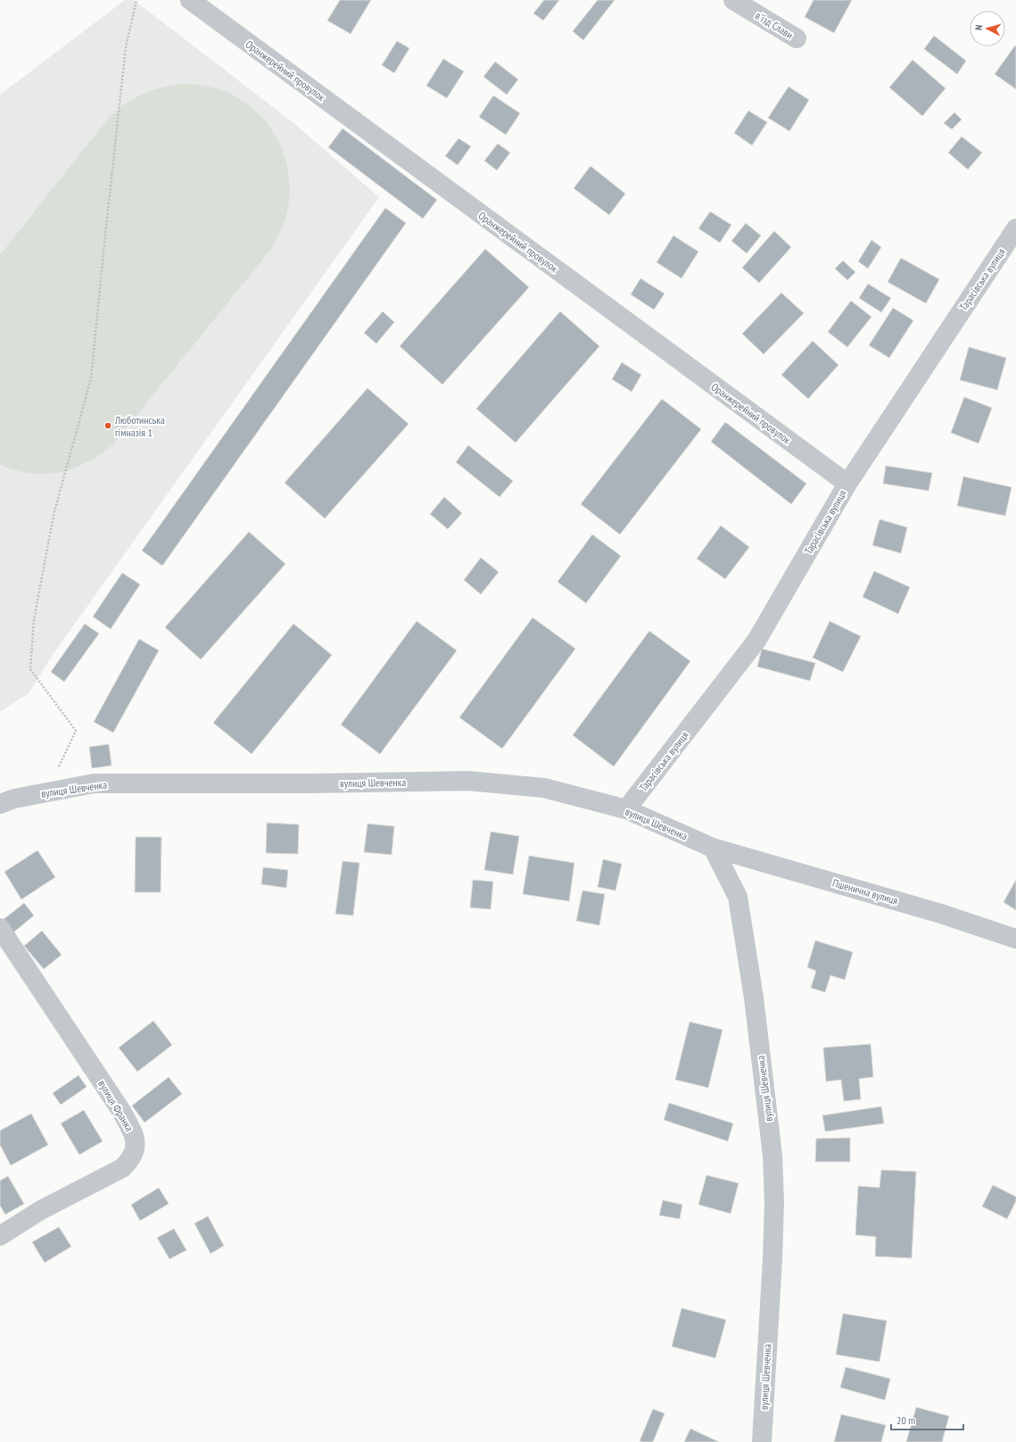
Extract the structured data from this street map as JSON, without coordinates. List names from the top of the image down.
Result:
{
  "streets": {
    "street": [
      "в'їзд Слави",
      "Оранжерейний провулок",
      "Тарасівська вулиця",
      "вулиця Шевченка",
      "Пшенична вулиця",
      "вулиця Франка"
    ]
  },
  "crossings": [
    ["Оранжерейний провулок", "Тарасівська вулиця"],
    ["Тарасівська вулиця", "вулиця Шевченка"],
    ["вулиця Шевченка", "Пшенична вулиця"]
  ],
  "places": ["Люботинська гiмназiя 1"],
  "scale_bar": "20 m",
  "north": "left"
}
